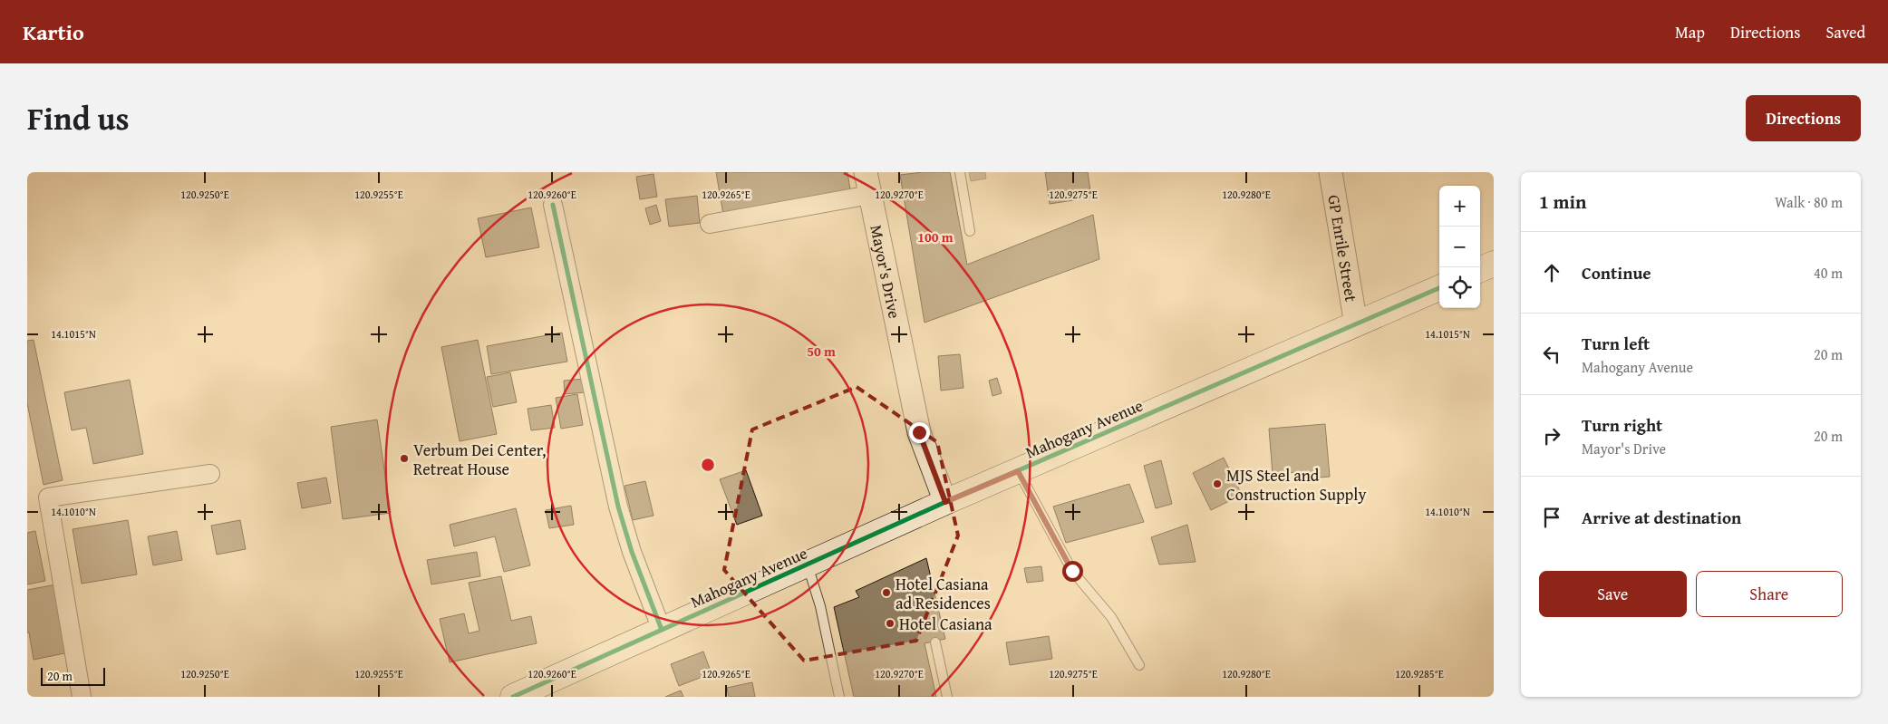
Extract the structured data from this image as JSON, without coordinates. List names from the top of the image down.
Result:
{
  "streets": {
    "main road": ["Mahogany Avenue"],
    "street": ["GP Enrile Street", "Mayor's Drive"]
  },
  "crossings": [
    ["GP Enrile Street", "Mahogany Avenue"],
    ["Mayor's Drive", "Mahogany Avenue"]
  ],
  "places": [
    "Verbum Dei Center, Retreat House",
    "MJS Steel and Construction Supply",
    "Hotel Casiana ad Residences",
    "Hotel Casiana"
  ],
  "scale_bar": "20 m",
  "page": {
    "header": "Kartio",
    "nav": ["Map", "Directions", "Saved"],
    "title": "Find us",
    "buttons": [
      "Directions",
      ["Save", "Share"]
    ],
    "heading": ["1 min", "Walk · 80 m"],
    "map_buttons": ["+", "−"],
    "list": [
      ["Continue", "40 m"],
      ["Turn left", "Mahogany Avenue", "20 m"],
      ["Turn right", "Mayor's Drive", "20 m"],
      "Arrive at destination"
    ],
    "scale": "20 m"
  },
  "coordinates": [
    "120.9250°E",
    "120.9255°E",
    "120.9260°E",
    "120.9265°E",
    "120.9270°E",
    "120.9275°E",
    "120.9280°E",
    "14.1015°N",
    "14.1010°N",
    "120.9285°E"
  ],
  "rings": ["100 m", "50 m"]
}
